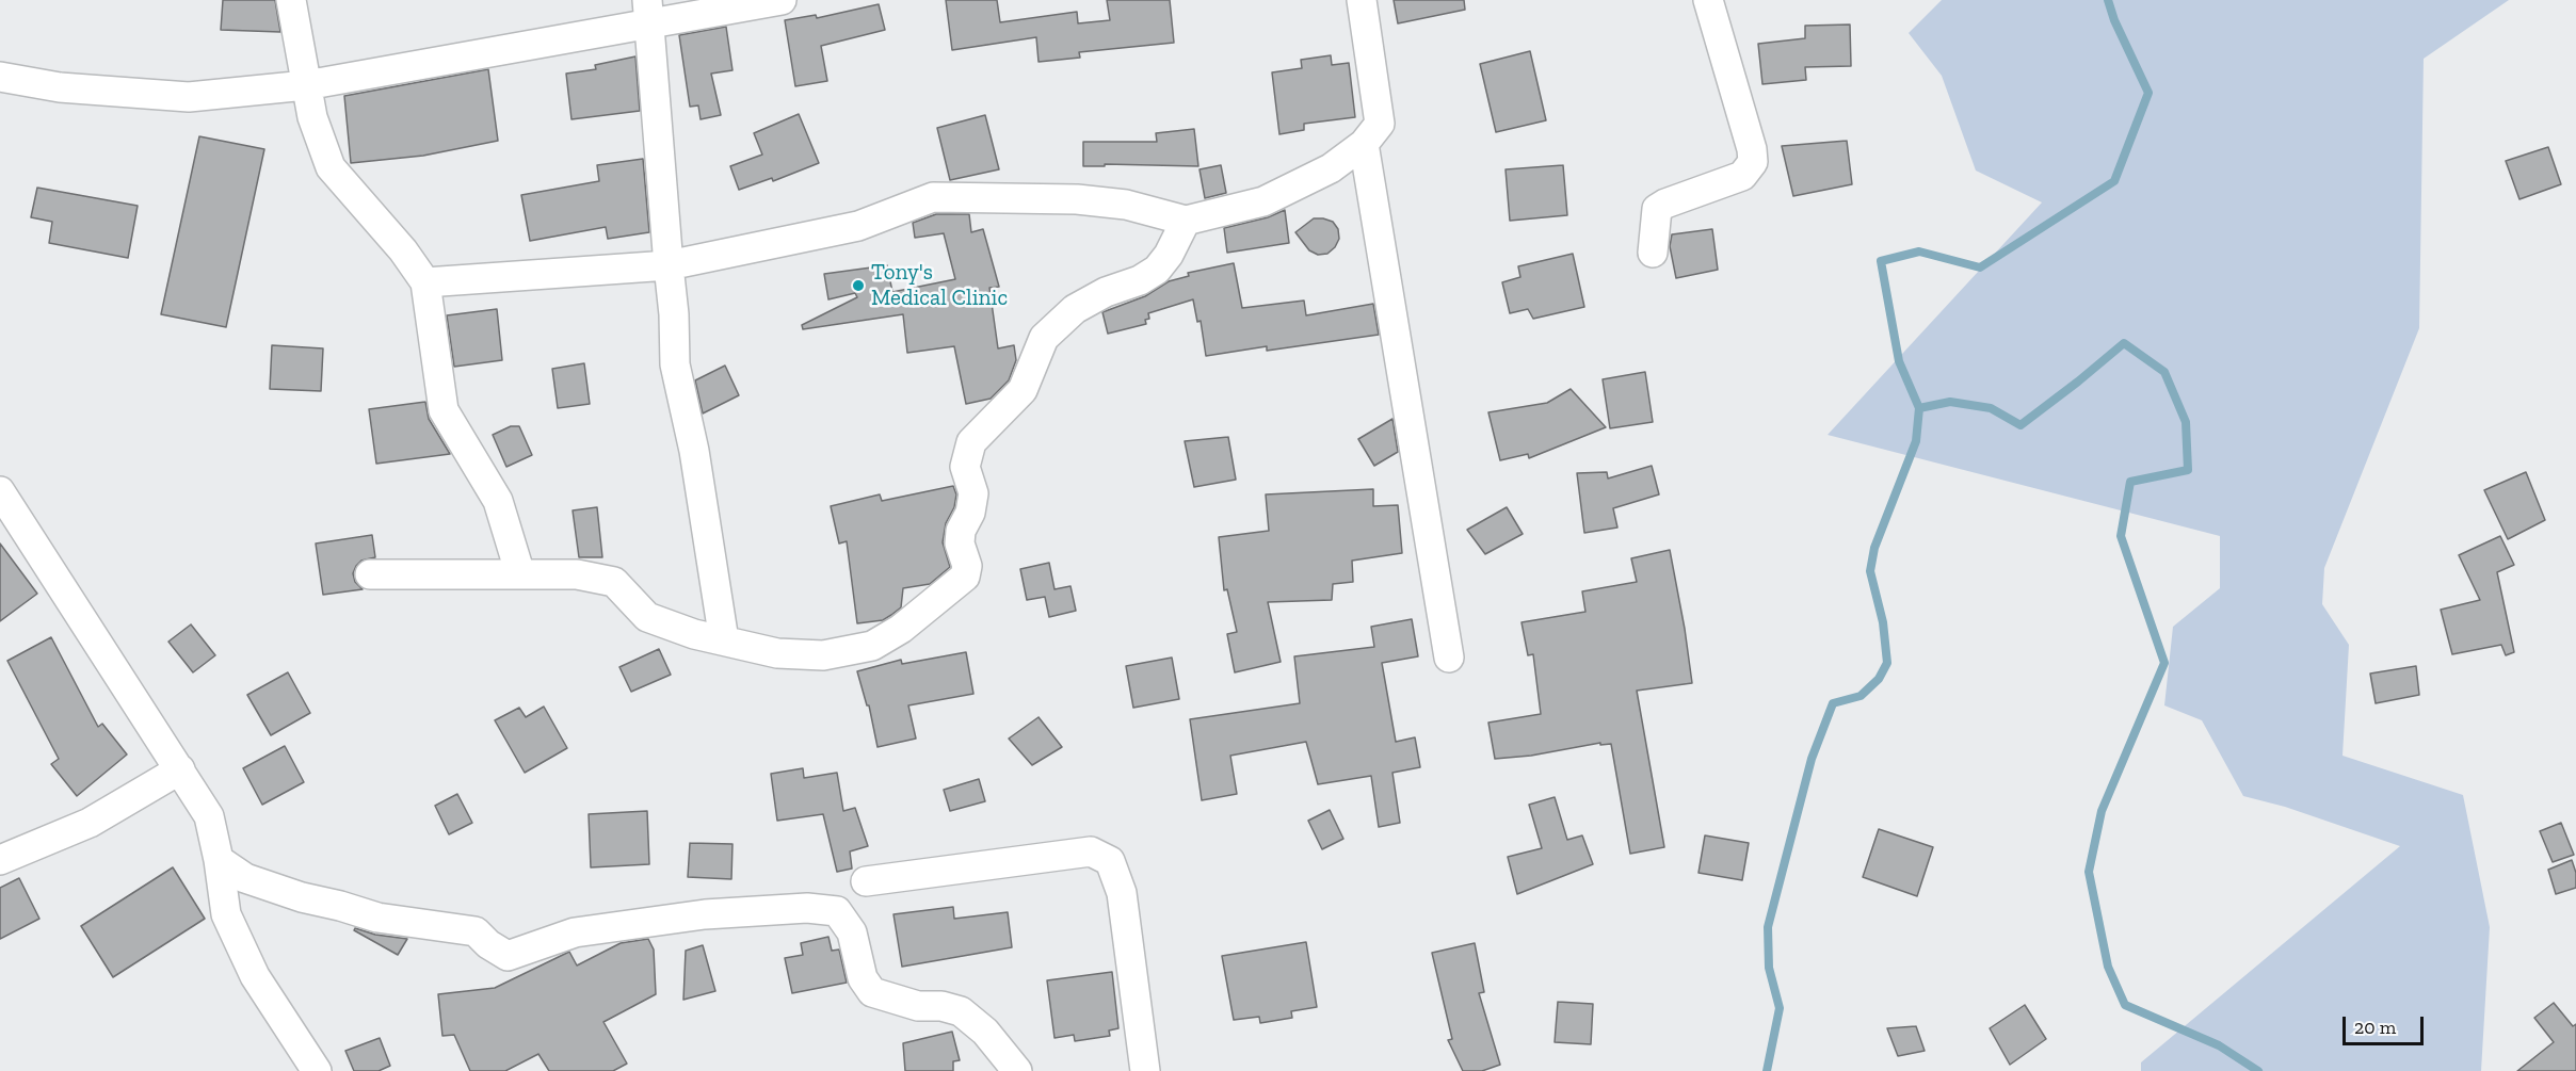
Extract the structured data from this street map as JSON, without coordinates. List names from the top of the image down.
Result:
{
  "places": ["Tony's Medical Clinic"],
  "scale_bar": "20 m"
}
